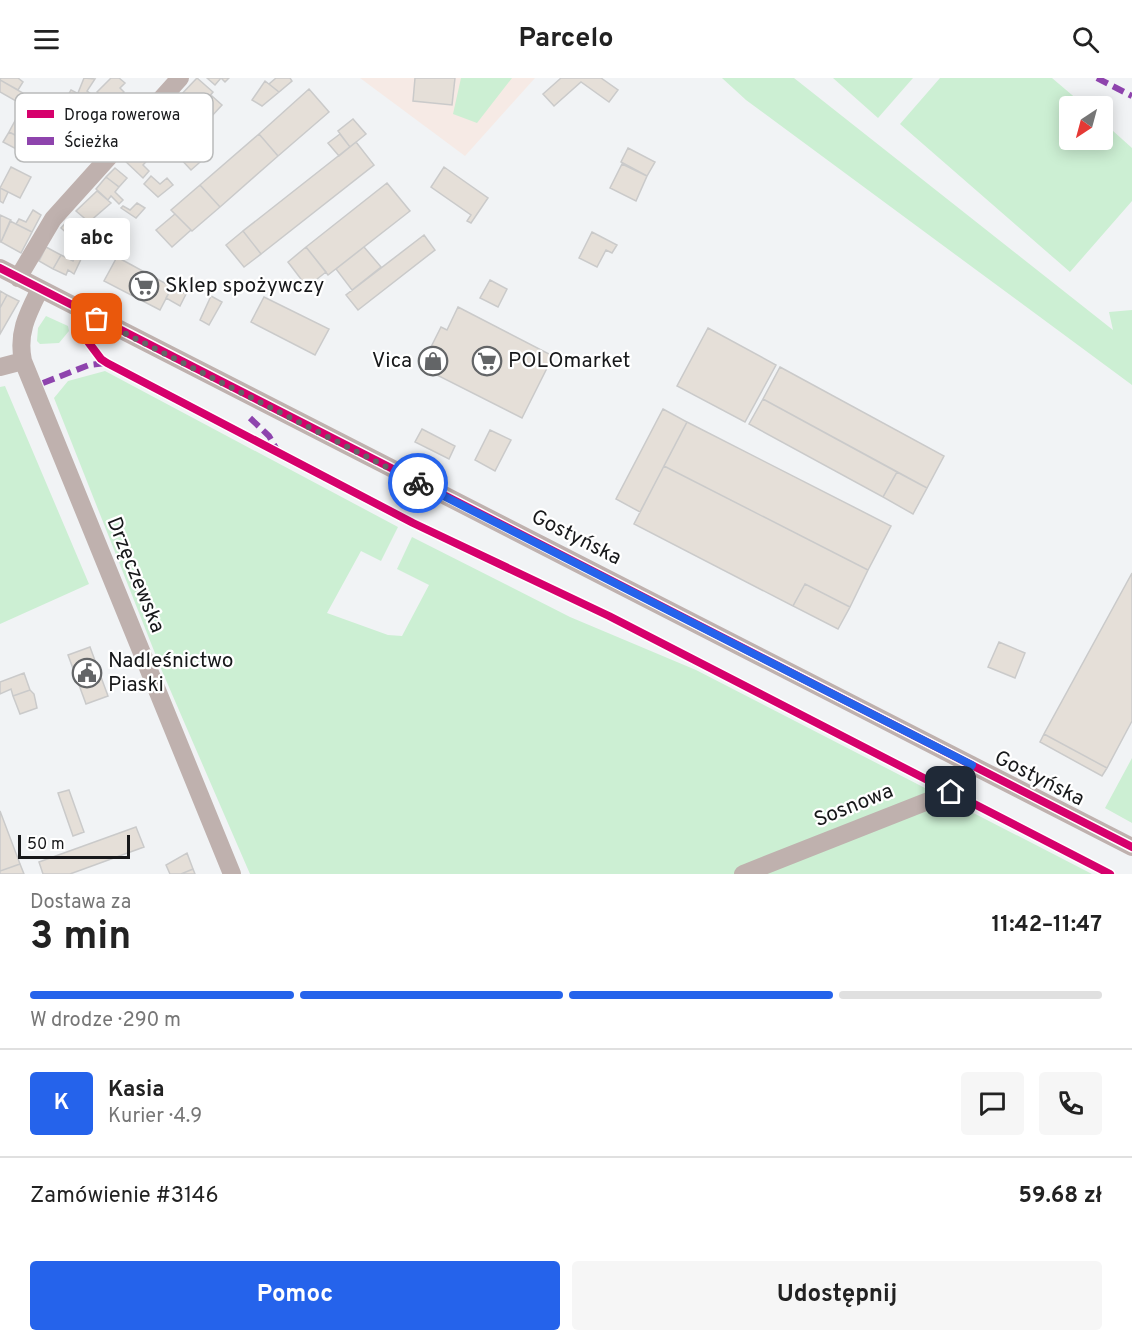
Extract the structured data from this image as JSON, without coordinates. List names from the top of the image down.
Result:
{
  "streets": {
    "street": ["Gostyńska", "Drzęczewska", "Sosnowa"]
  },
  "crossings": [
    ["Gostyńska", "Sosnowa"]
  ],
  "places": {
    "supermarket": ["Sklep spożywczy", "POLOmarket"],
    "other": ["abc"],
    "shop": ["Vica"],
    "public building": ["Nadleśnictwo Piaski"]
  },
  "legend": ["Droga rowerowa", "Ścieżka"],
  "scale_bar": "50 m",
  "north": "bottom left",
  "page": {
    "header": "Parcelo",
    "bubble": "abc",
    "scale": "50 m",
    "heading": ["3 min", "Dostawa za", "11:42–11:47"],
    "panel": [
      "Kasia",
      "Kurier · 4.9",
      "Zamówienie #3146",
      "59.68 zł"
    ],
    "bar": "W drodze · 290 m",
    "round": "K",
    "buttons": ["Pomoc", "Udostępnij"]
  }
}
